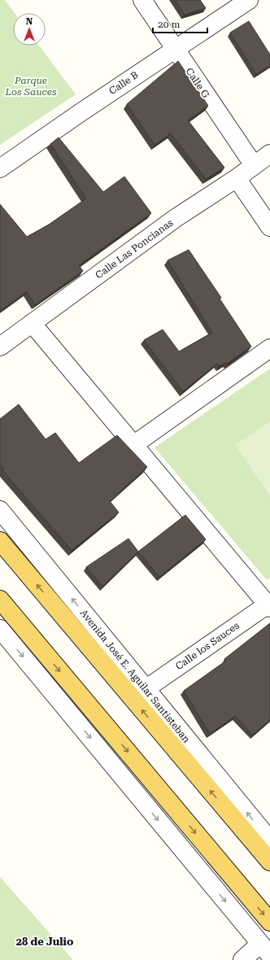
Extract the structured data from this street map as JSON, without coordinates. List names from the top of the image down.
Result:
{
  "streets": {
    "main road": ["Avenida José E. Aguilar Santisteban"],
    "street": [
      "Calle B",
      "Calle G",
      "Calle Las Poncianas",
      "Calle los Sauces"
    ]
  },
  "crossings": [
    ["Calle B", "Calle G"],
    ["Calle G", "Calle Las Poncianas"],
    ["Calle los Sauces", "Avenida José E. Aguilar Santisteban"]
  ],
  "districts": ["28 de Julio"],
  "parks": ["Parque Los Sauces"],
  "scale_bar": "20 m",
  "north": "top"
}
